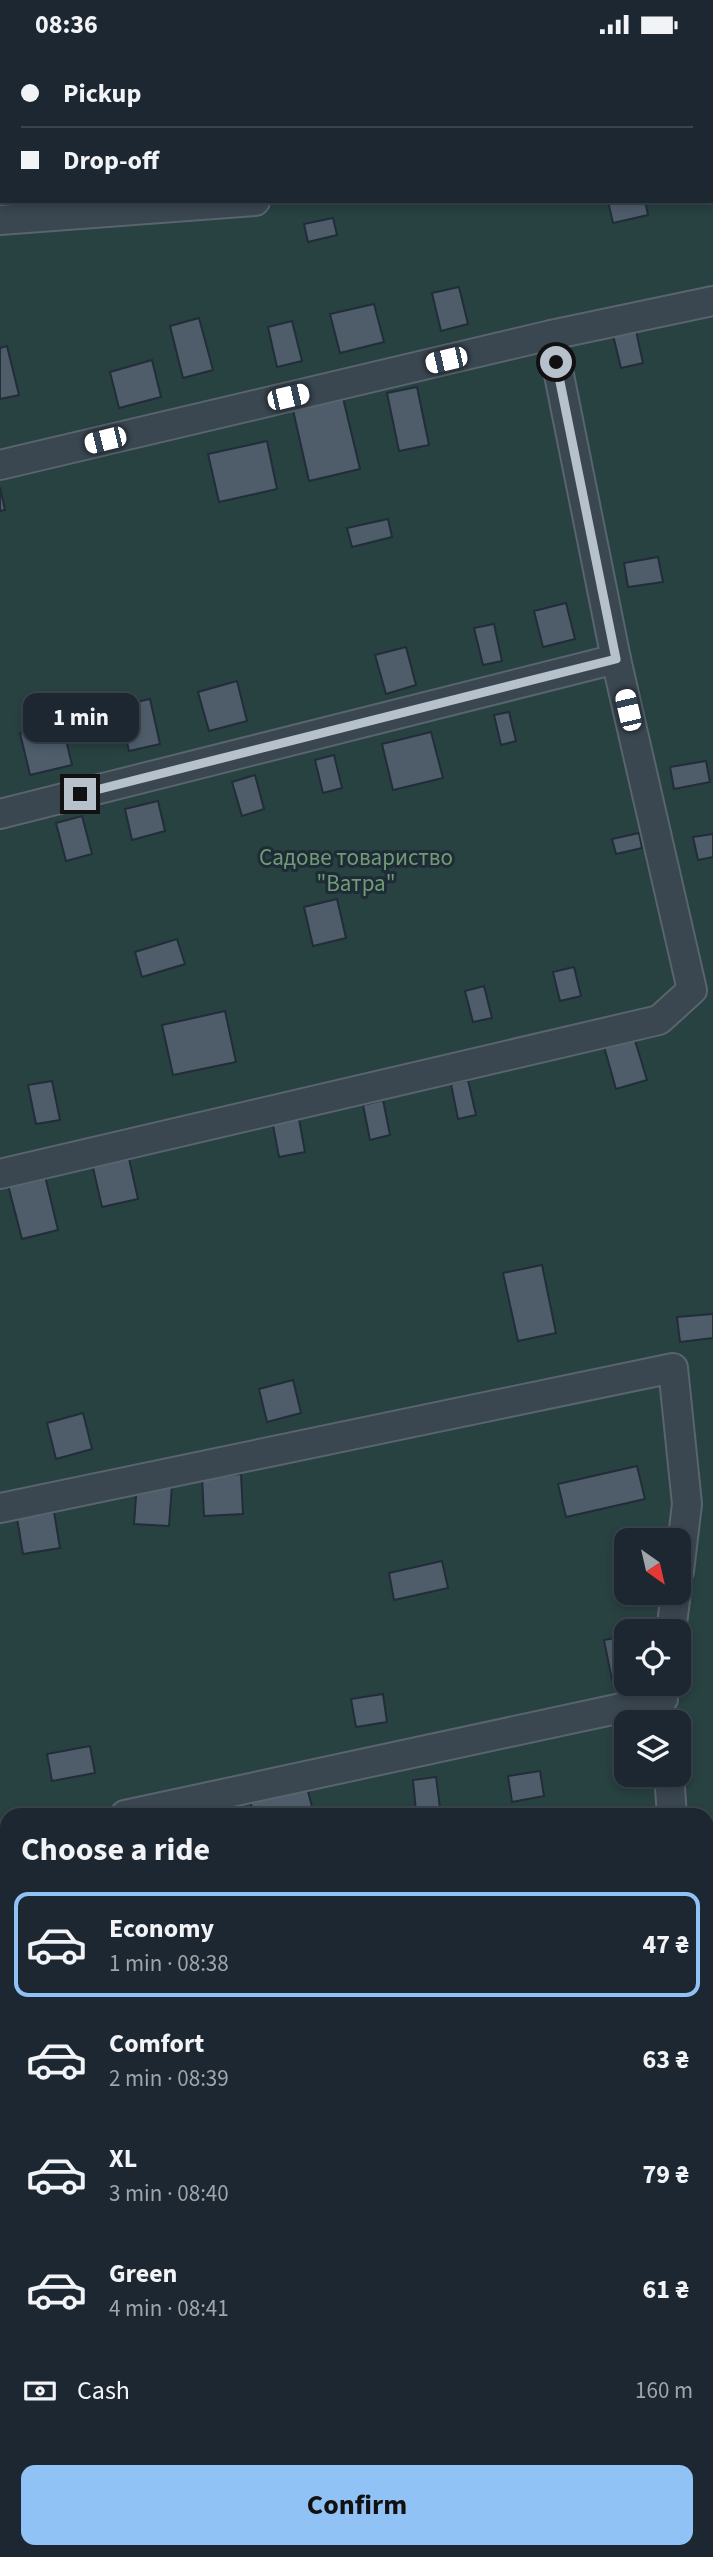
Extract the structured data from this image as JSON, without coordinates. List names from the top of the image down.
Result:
{
  "parks": ["Садове товариство \"Ватра\""],
  "north": "bottom right",
  "page": {
    "status": "08:36",
    "banner": ["Pickup", "Drop-off"],
    "bubble": "1 min",
    "heading": "Choose a ride",
    "list": [
      {
        "name": "Economy",
        "note": "1 min · 08:38",
        "value": "47 ₴"
      },
      {
        "name": "Comfort",
        "note": "2 min · 08:39",
        "value": "63 ₴"
      },
      {
        "name": "XL",
        "note": "3 min · 08:40",
        "value": "79 ₴"
      },
      {
        "name": "Green",
        "note": "4 min · 08:41",
        "value": "61 ₴"
      }
    ],
    "pay": ["Cash", "160 m"],
    "buttons": "Confirm"
  }
}
